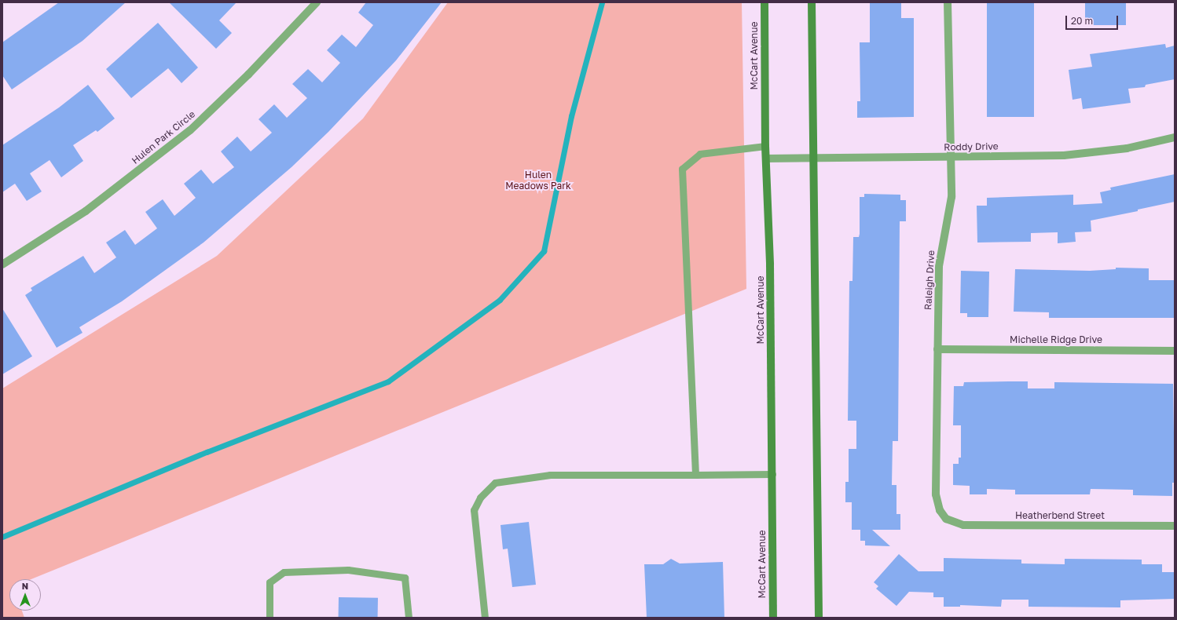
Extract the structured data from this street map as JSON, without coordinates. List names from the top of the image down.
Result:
{
  "streets": {
    "main road": ["McCart Avenue"],
    "street": [
      "Hulen Park Circle",
      "Roddy Drive",
      "Raleigh Drive",
      "Michelle Ridge Drive",
      "Heatherbend Street"
    ]
  },
  "crossings": [
    ["McCart Avenue", "Roddy Drive"],
    ["Roddy Drive", "Raleigh Drive"],
    ["Raleigh Drive", "Michelle Ridge Drive"],
    ["Raleigh Drive", "Heatherbend Street"]
  ],
  "parks": ["Hulen Meadows Park"],
  "scale_bar": "20 m",
  "north": "top"
}
